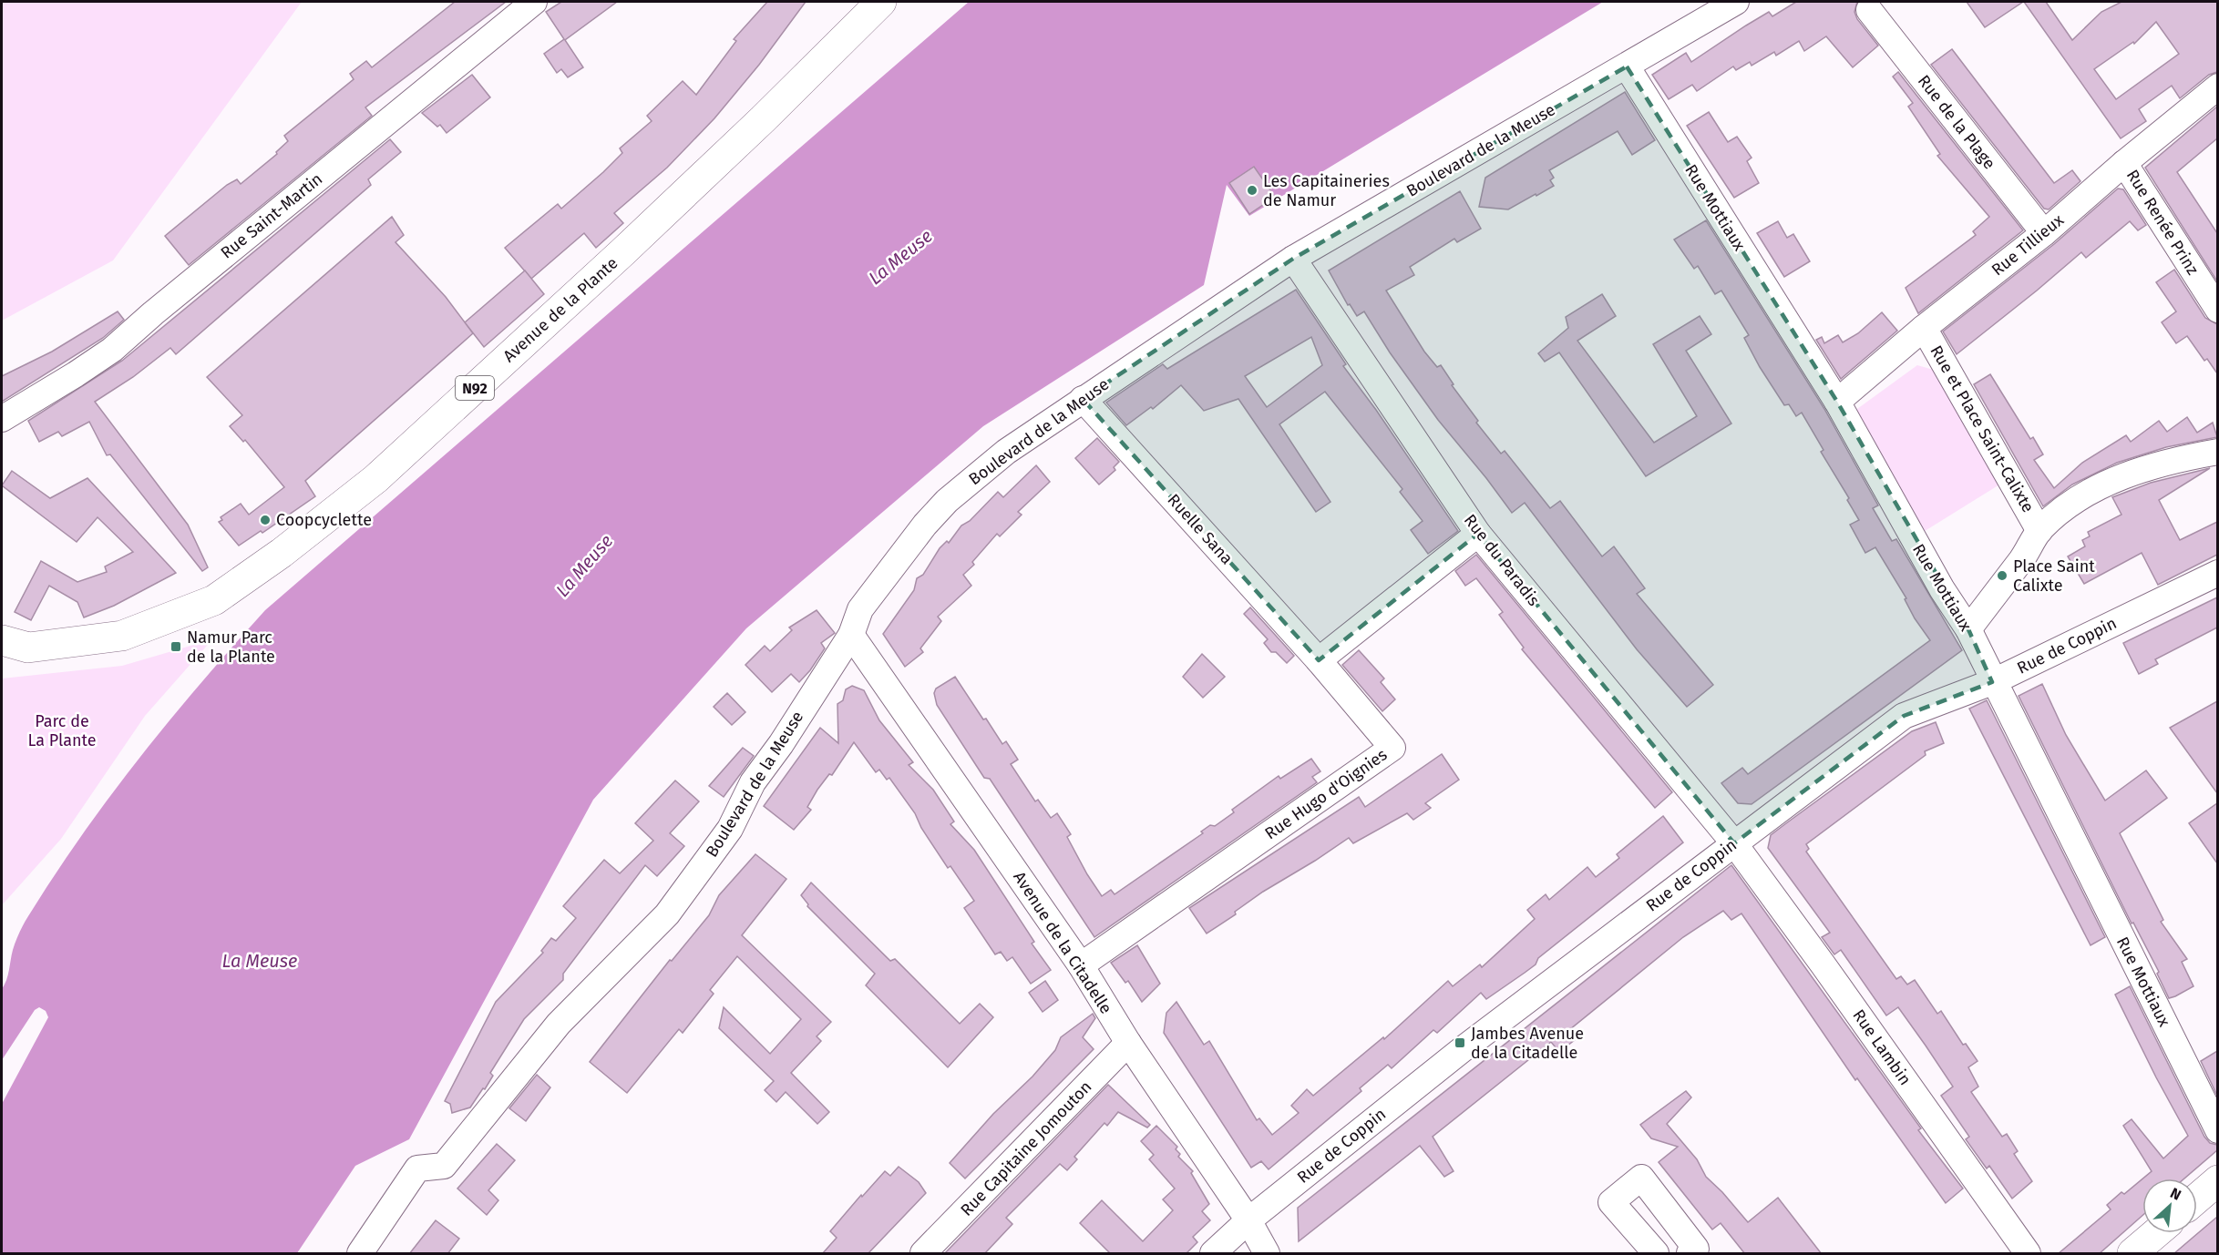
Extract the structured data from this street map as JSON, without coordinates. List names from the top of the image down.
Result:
{
  "streets": {
    "main road": ["Avenue de la Plante", "N92"],
    "street": [
      "Rue de la Plage",
      "Boulevard de la Meuse",
      "Rue Mottiaux",
      "Rue Saint-Martin",
      "Rue Renée Prinz",
      "Rue Tillieux",
      "Rue et Place Saint-Calixte",
      "Ruelle Sana",
      "Rue du Paradis",
      "Rue de Coppin",
      "Rue Hugo d'Oignies",
      "Avenue de la Citadelle",
      "Rue Lambin",
      "Rue Capitaine Jomouton"
    ]
  },
  "crossings": [
    ["Rue de la Plage", "Rue Tillieux"],
    ["Boulevard de la Meuse", "Rue Mottiaux"],
    ["Boulevard de la Meuse", "Ruelle Sana"],
    ["Boulevard de la Meuse", "Rue du Paradis"],
    ["Boulevard de la Meuse", "Avenue de la Citadelle"],
    ["Rue Mottiaux", "Rue Tillieux"],
    ["Rue Mottiaux", "Rue de Coppin"],
    ["Rue Renée Prinz", "Rue Tillieux"],
    ["Rue Tillieux", "Rue et Place Saint-Calixte"],
    ["Ruelle Sana", "Rue Hugo d'Oignies"],
    ["Rue du Paradis", "Rue de Coppin"],
    ["Rue du Paradis", "Rue Lambin"],
    ["Rue de Coppin", "Avenue de la Citadelle"],
    ["Rue de Coppin", "Rue Lambin"],
    ["Rue Hugo d'Oignies", "Avenue de la Citadelle"],
    ["Avenue de la Citadelle", "Rue Capitaine Jomouton"]
  ],
  "water": ["La Meuse"],
  "parks": ["Parc de La Plante"],
  "places": {
    "other": ["Les Capitaineries de Namur", "Coopcyclette", "Place Saint Calixte"],
    "transit": ["Namur Parc de la Plante", "Jambes Avenue de la Citadelle"]
  },
  "north": "top right"
}
